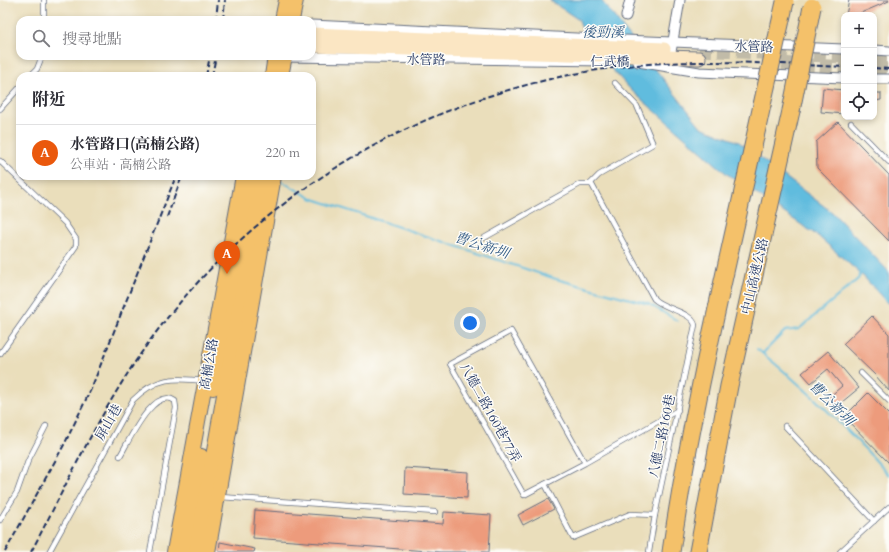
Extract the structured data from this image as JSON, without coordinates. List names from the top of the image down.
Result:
{
  "streets": {
    "highway": ["中山高速公路"],
    "main road": ["高楠公路"],
    "street": ["水管路", "仁武橋"],
    "lane": ["八德二路160巷77弄", "屏山巷", "八德二路160巷"]
  },
  "crossings": [
    ["水管路", "仁武橋"],
    ["高楠公路", "屏山巷"],
    ["八德二路160巷77弄", "八德二路160巷"]
  ],
  "water": ["後勁溪", "曹公新圳"],
  "page": {
    "map_buttons": ["+", "−"],
    "search": "搜尋地點",
    "heading": "附近",
    "list": [
      {
        "mark": "A",
        "name": "水管路口(高楠公路)",
        "note": "公車站 · 高楠公路",
        "value": "220 m"
      }
    ],
    "pins": "A"
  }
}
